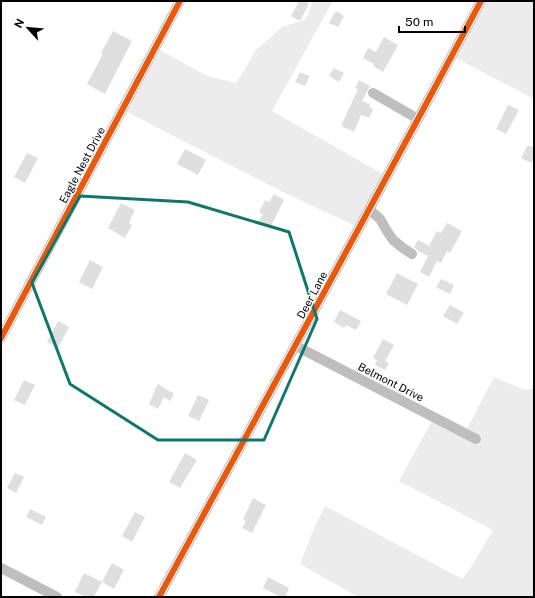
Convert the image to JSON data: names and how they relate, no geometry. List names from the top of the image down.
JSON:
{
  "streets": {
    "street": ["Eagle Nest Drive", "Deer Lane", "Belmont Drive"]
  },
  "crossings": [
    ["Deer Lane", "Belmont Drive"]
  ],
  "scale_bar": "50 m",
  "north": "top left"
}
